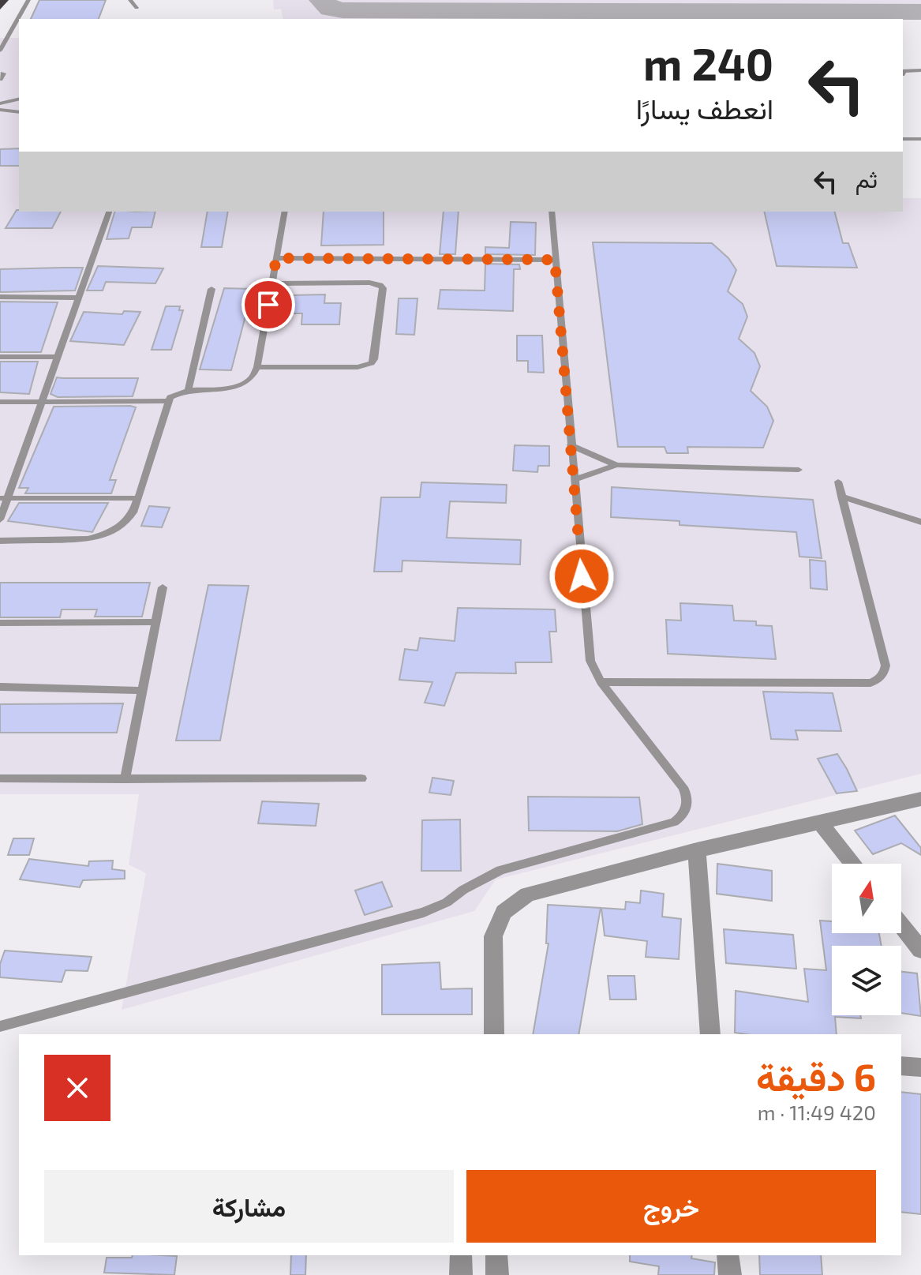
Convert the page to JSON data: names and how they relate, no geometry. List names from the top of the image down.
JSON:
{
  "north": "top",
  "page": {
    "turn": ["240 m", "انعطف يسارًا"],
    "then": "ثم",
    "heading": ["6 دقيقة", "420 m · 11:49"],
    "buttons": ["خروج", "مشاركة"]
  }
}
